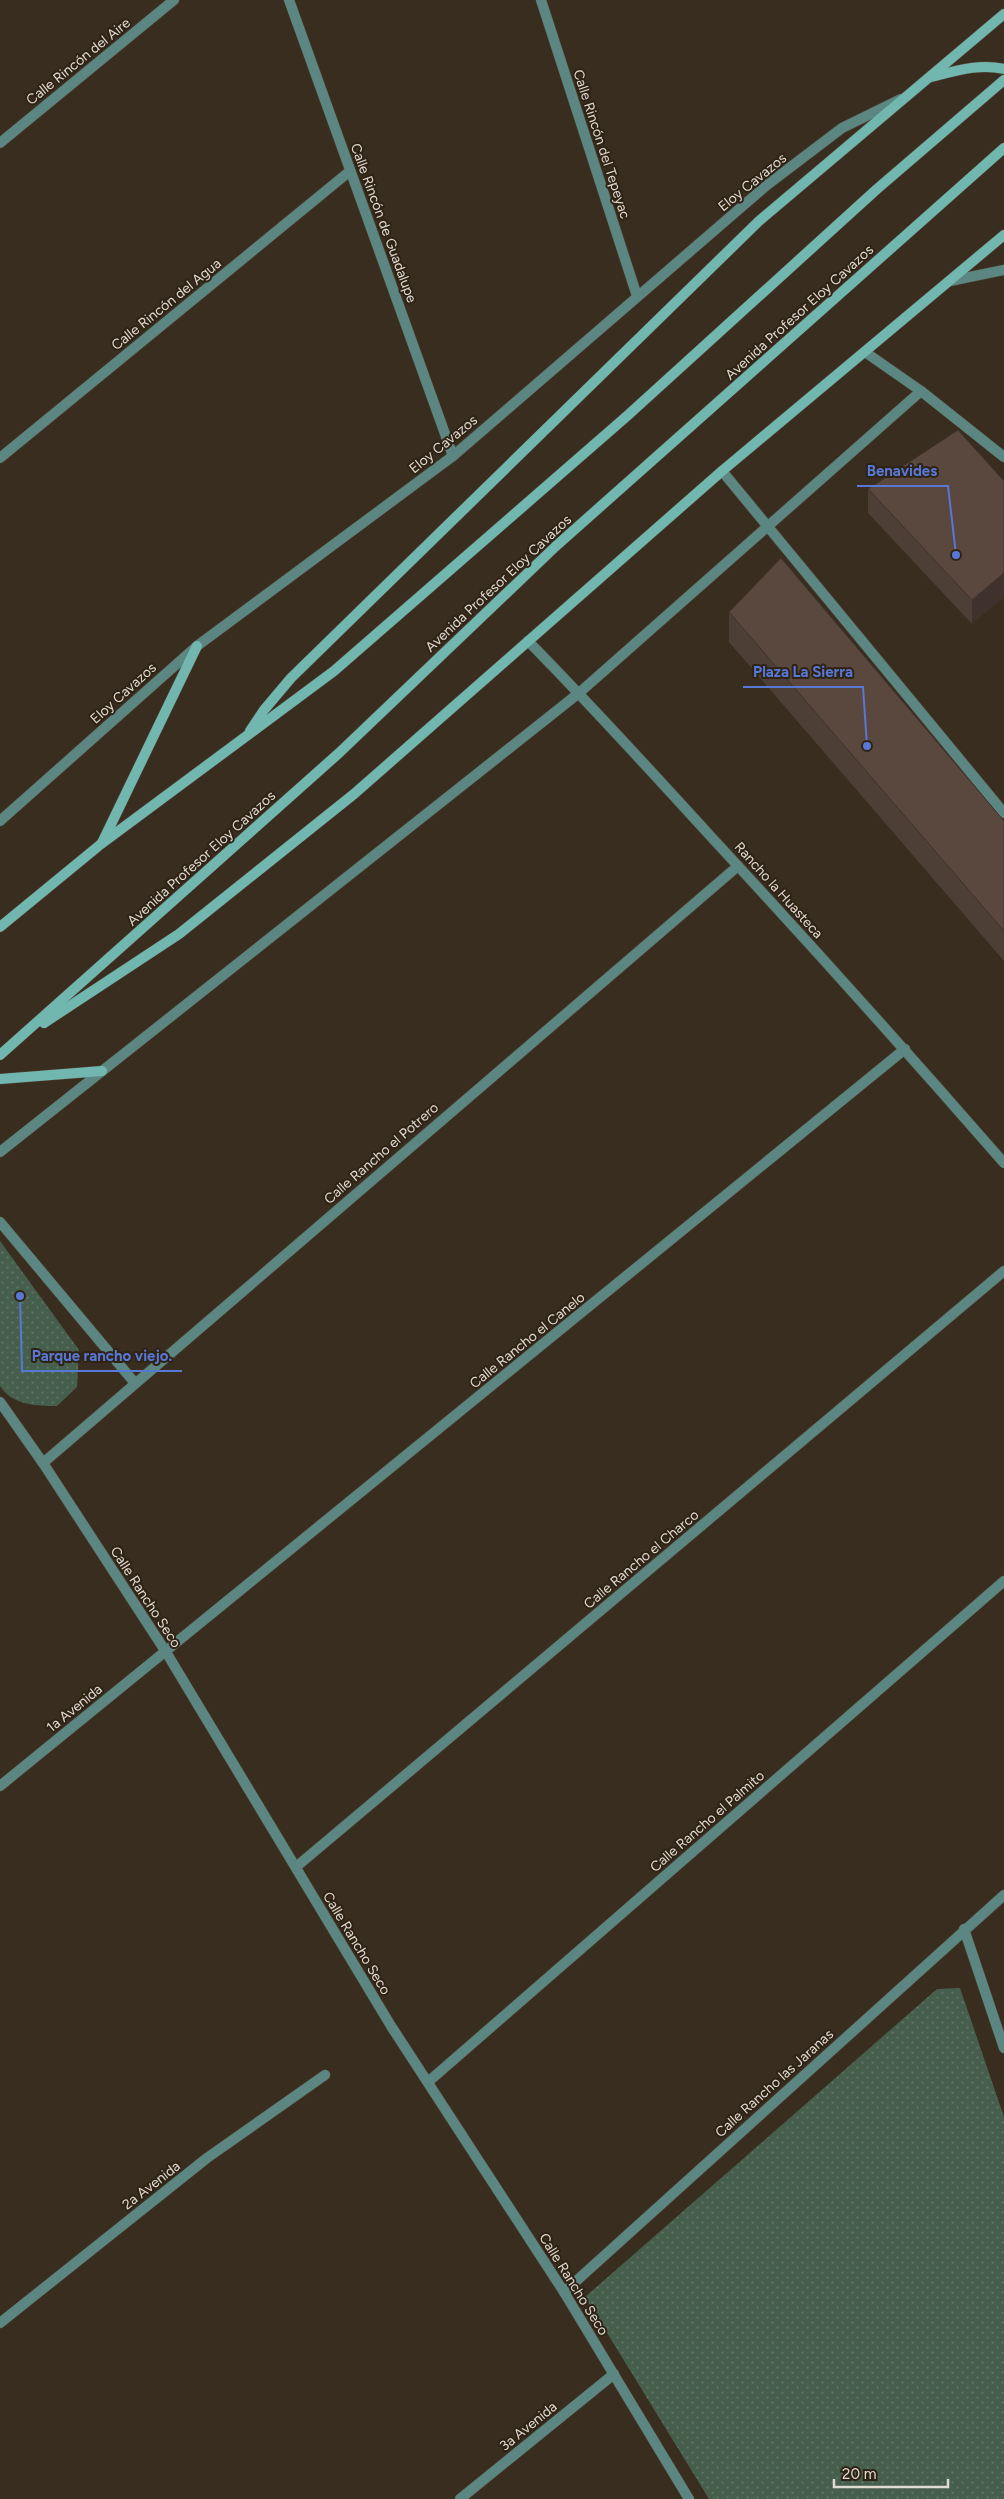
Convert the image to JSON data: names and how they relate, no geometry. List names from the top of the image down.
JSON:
{
  "streets": {
    "main road": ["Avenida Profesor Eloy Cavazos"],
    "street": [
      "Calle Rincón del Aire",
      "Calle Rincón del Tepeyac",
      "Eloy Cavazos",
      "Calle Rincón de Guadalupe",
      "Calle Rincón del Agua",
      "Rancho la Huasteca",
      "Calle Rancho el Potrero",
      "Calle Rancho el Canelo",
      "Calle Rancho el Charco",
      "Calle Rancho Seco",
      "1a Avenida",
      "Calle Rancho el Palmito",
      "Calle Rancho las Jaranas",
      "2a Avenida",
      "3a Avenida"
    ]
  },
  "crossings": [
    ["Calle Rincón del Tepeyac", "Eloy Cavazos"],
    ["Eloy Cavazos", "Calle Rincón de Guadalupe"],
    ["Calle Rincón de Guadalupe", "Calle Rincón del Agua"],
    ["Avenida Profesor Eloy Cavazos", "Rancho la Huasteca"],
    ["Rancho la Huasteca", "Calle Rancho el Potrero"],
    ["Rancho la Huasteca", "Calle Rancho el Canelo"],
    ["Calle Rancho el Potrero", "Calle Rancho Seco"],
    ["Calle Rancho el Canelo", "Calle Rancho Seco"],
    ["Calle Rancho el Canelo", "1a Avenida"],
    ["Calle Rancho el Charco", "Calle Rancho Seco"],
    ["Calle Rancho Seco", "1a Avenida"],
    ["Calle Rancho Seco", "Calle Rancho el Palmito"],
    ["Calle Rancho Seco", "Calle Rancho las Jaranas"],
    ["Calle Rancho Seco", "3a Avenida"]
  ],
  "places": ["Benavides", "Plaza La Sierra", "Parque rancho viejo."],
  "scale_bar": "20 m"
}
